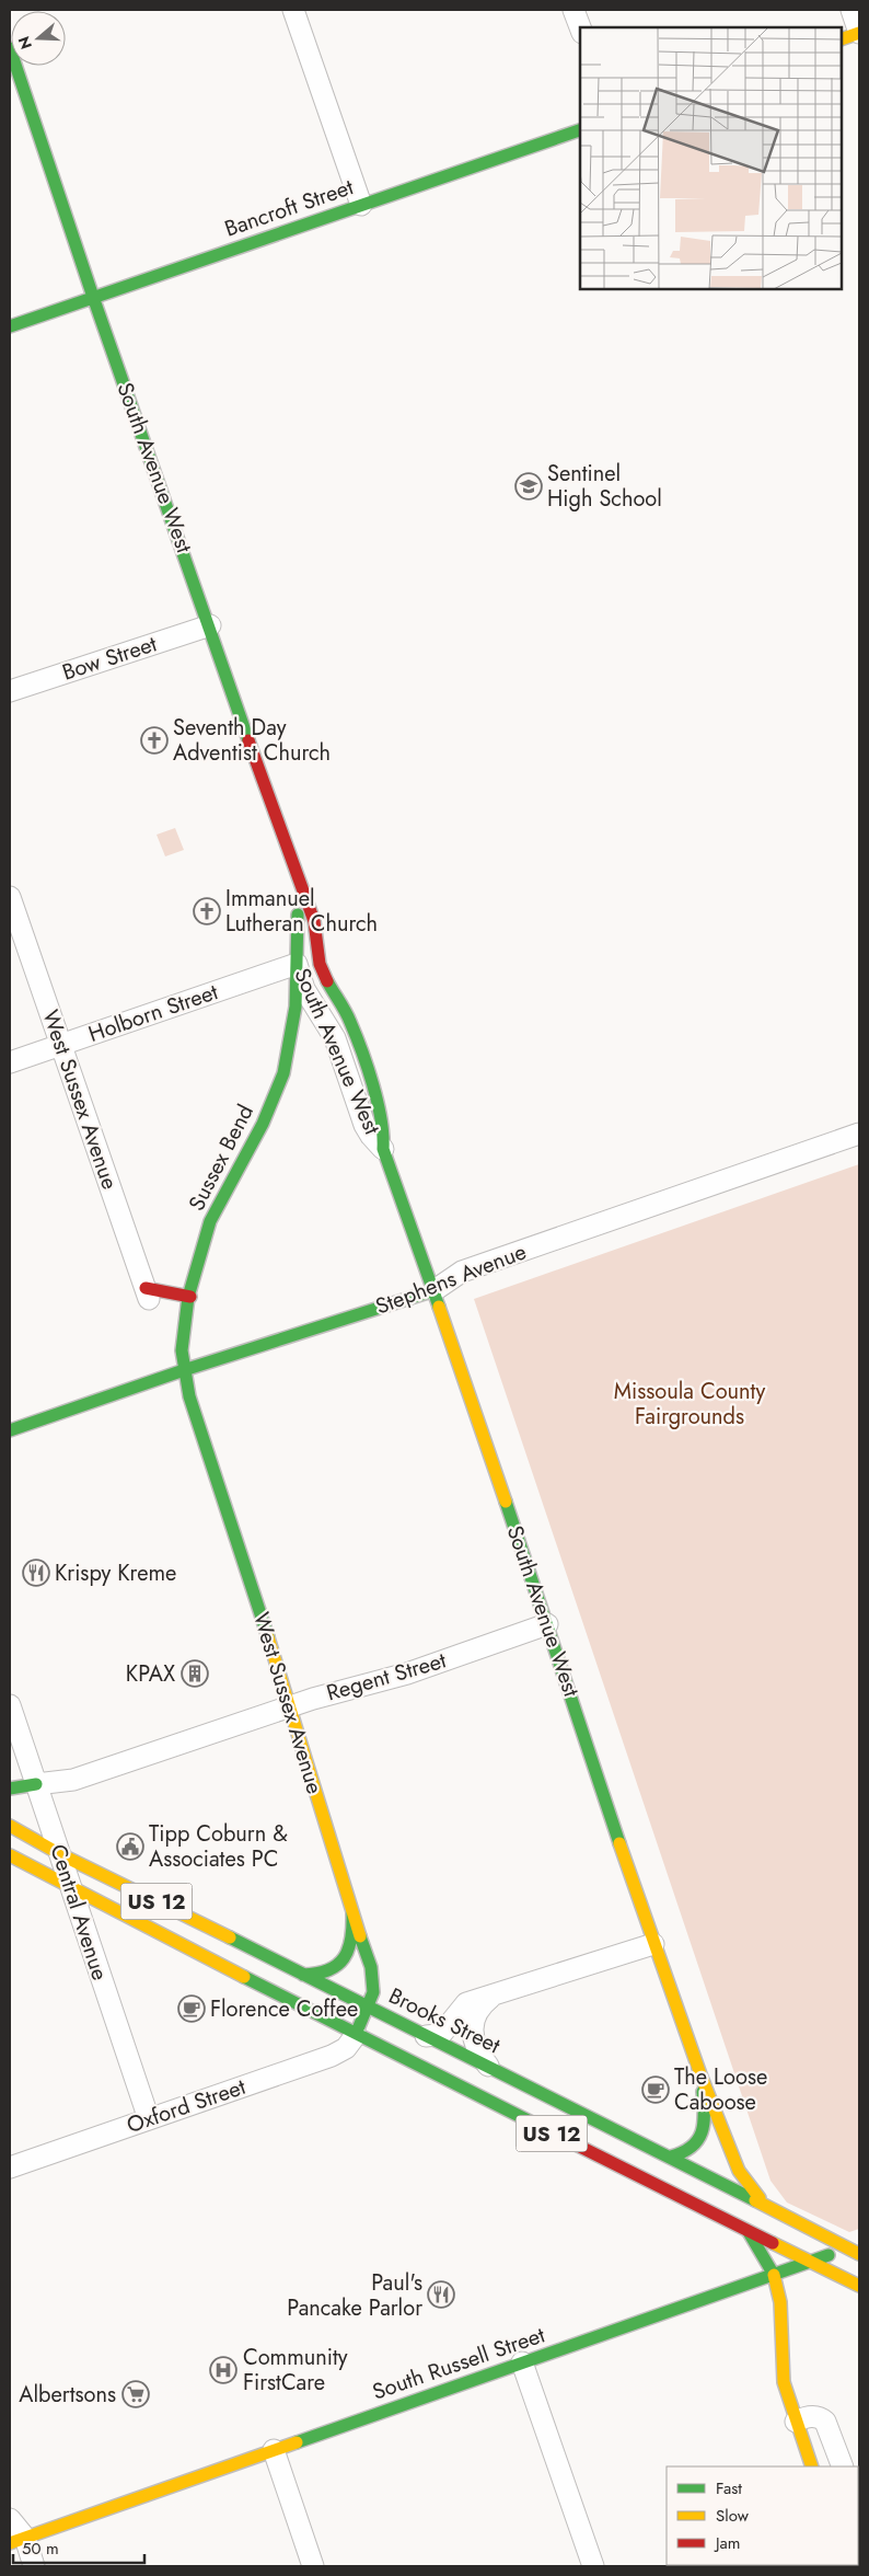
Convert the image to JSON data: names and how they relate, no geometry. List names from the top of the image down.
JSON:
{
  "streets": {
    "main road": [
      "Bancroft Street",
      "South Avenue West",
      "West Sussex Avenue",
      "Sussex Bend",
      "Stephens Avenue",
      "US 12",
      "Brooks Street",
      "South Russell Street"
    ],
    "street": [
      "Bow Street",
      "Holborn Street",
      "Regent Street",
      "Central Avenue",
      "Oxford Street"
    ]
  },
  "crossings": [
    ["Bancroft Street", "South Avenue West"],
    ["South Avenue West", "Bow Street"],
    ["South Avenue West", "Holborn Street"],
    ["South Avenue West", "Sussex Bend"],
    ["South Avenue West", "Stephens Avenue"],
    ["South Avenue West", "Regent Street"],
    ["Holborn Street", "West Sussex Avenue"],
    ["Holborn Street", "Sussex Bend"],
    ["West Sussex Avenue", "Sussex Bend"],
    ["West Sussex Avenue", "Stephens Avenue"],
    ["West Sussex Avenue", "Regent Street"],
    ["West Sussex Avenue", "US 12"],
    ["West Sussex Avenue", "Brooks Street"],
    ["West Sussex Avenue", "Oxford Street"],
    ["Sussex Bend", "Stephens Avenue"],
    ["Regent Street", "Central Avenue"],
    ["US 12", "Central Avenue"],
    ["US 12", "Oxford Street"],
    ["US 12", "South Russell Street"],
    ["Central Avenue", "Brooks Street"],
    ["Central Avenue", "Oxford Street"],
    ["Brooks Street", "South Russell Street"]
  ],
  "parks": ["Missoula County Fairgrounds"],
  "places": {
    "school or university": ["Sentinel High School"],
    "church": ["Seventh Day Adventist Church", "Immanuel Lutheran Church"],
    "restaurant": ["Krispy Kreme", "Paul's Pancake Parlor"],
    "building": ["KPAX"],
    "public building": ["Tipp Coburn & Associates PC"],
    "cafe": ["Florence Coffee", "The Loose Caboose"],
    "hospital": ["Community FirstCare"],
    "supermarket": ["Albertsons"]
  },
  "legend": ["Fast", "Slow", "Jam"],
  "scale_bar": "50 m",
  "north": "left"
}
